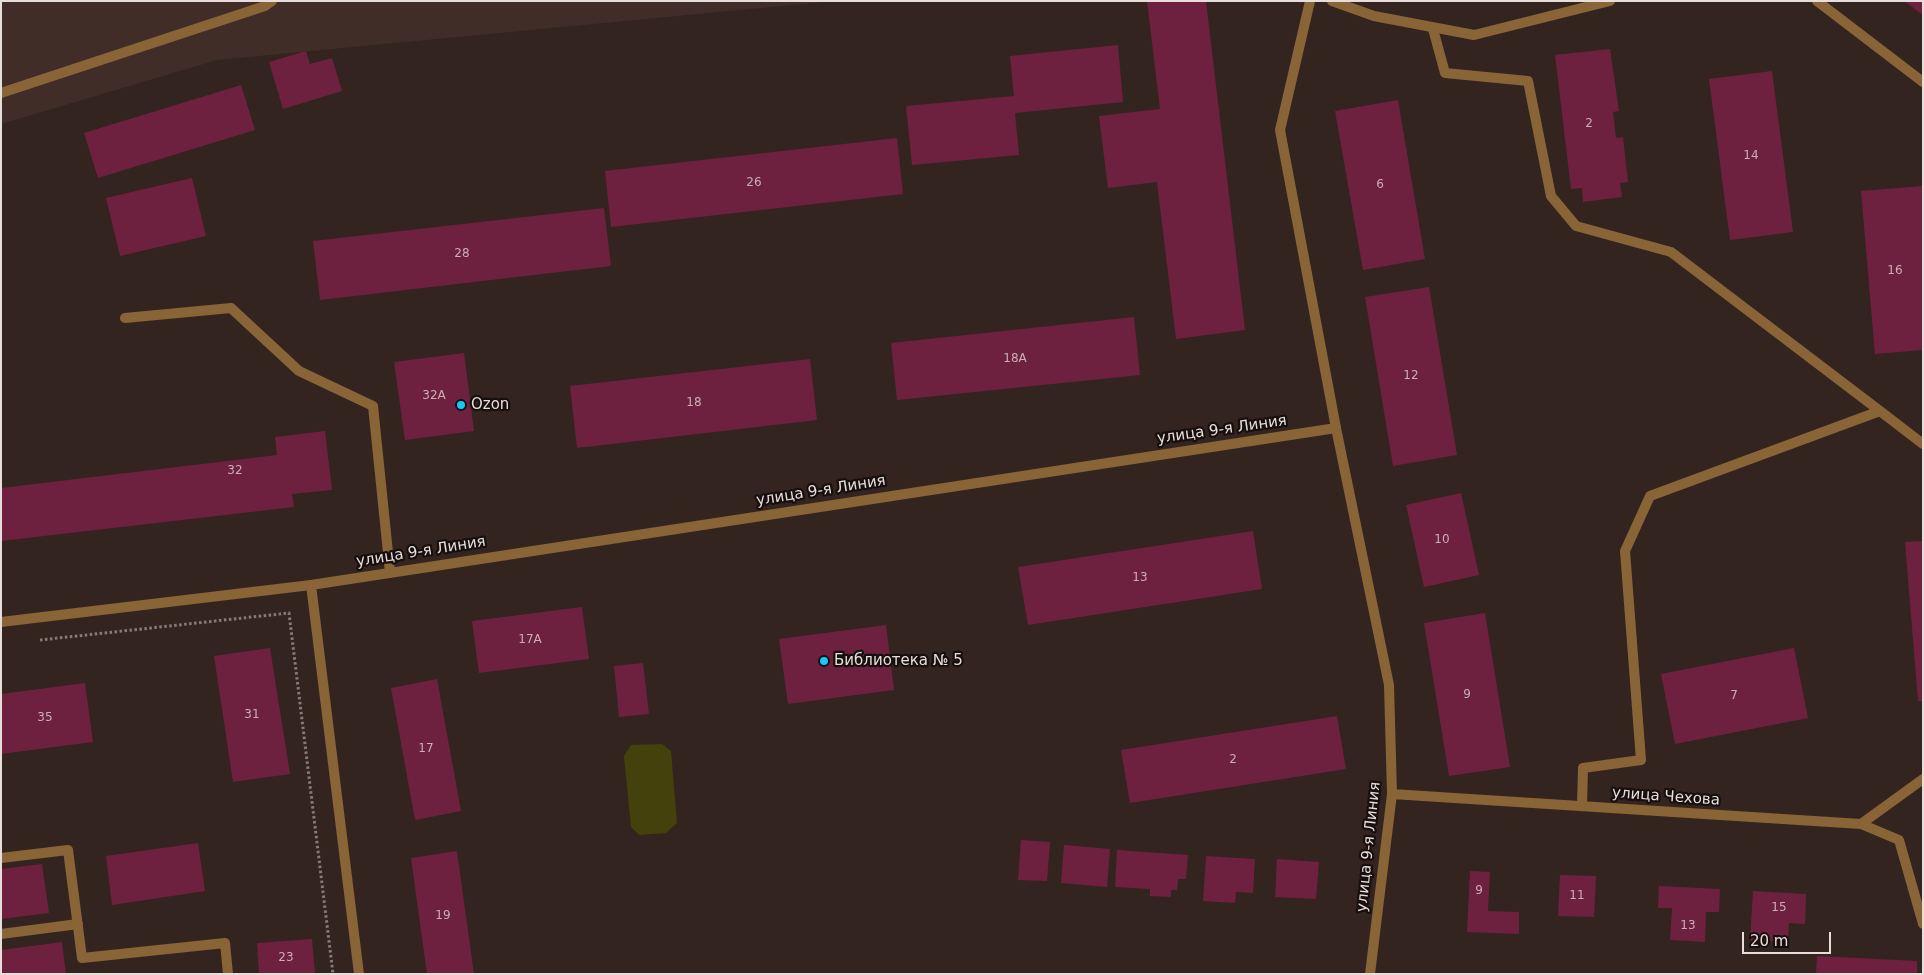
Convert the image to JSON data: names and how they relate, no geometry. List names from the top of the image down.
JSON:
{
  "streets": {
    "street": ["улица 9-я Линия", "улица Чехова"]
  },
  "crossings": [
    ["улица 9-я Линия", "улица Чехова"]
  ],
  "places": ["Ozon", "Библиотека № 5"],
  "house_numbers": [
    "2",
    "14",
    "26",
    "6",
    "28",
    "16",
    "18А",
    "12",
    "32А",
    "18",
    "32",
    "10",
    "13",
    "17А",
    "9",
    "7",
    "31",
    "35",
    "17",
    "2",
    "9",
    "11",
    "15",
    "19",
    "13",
    "23"
  ],
  "scale_bar": "20 m"
}
